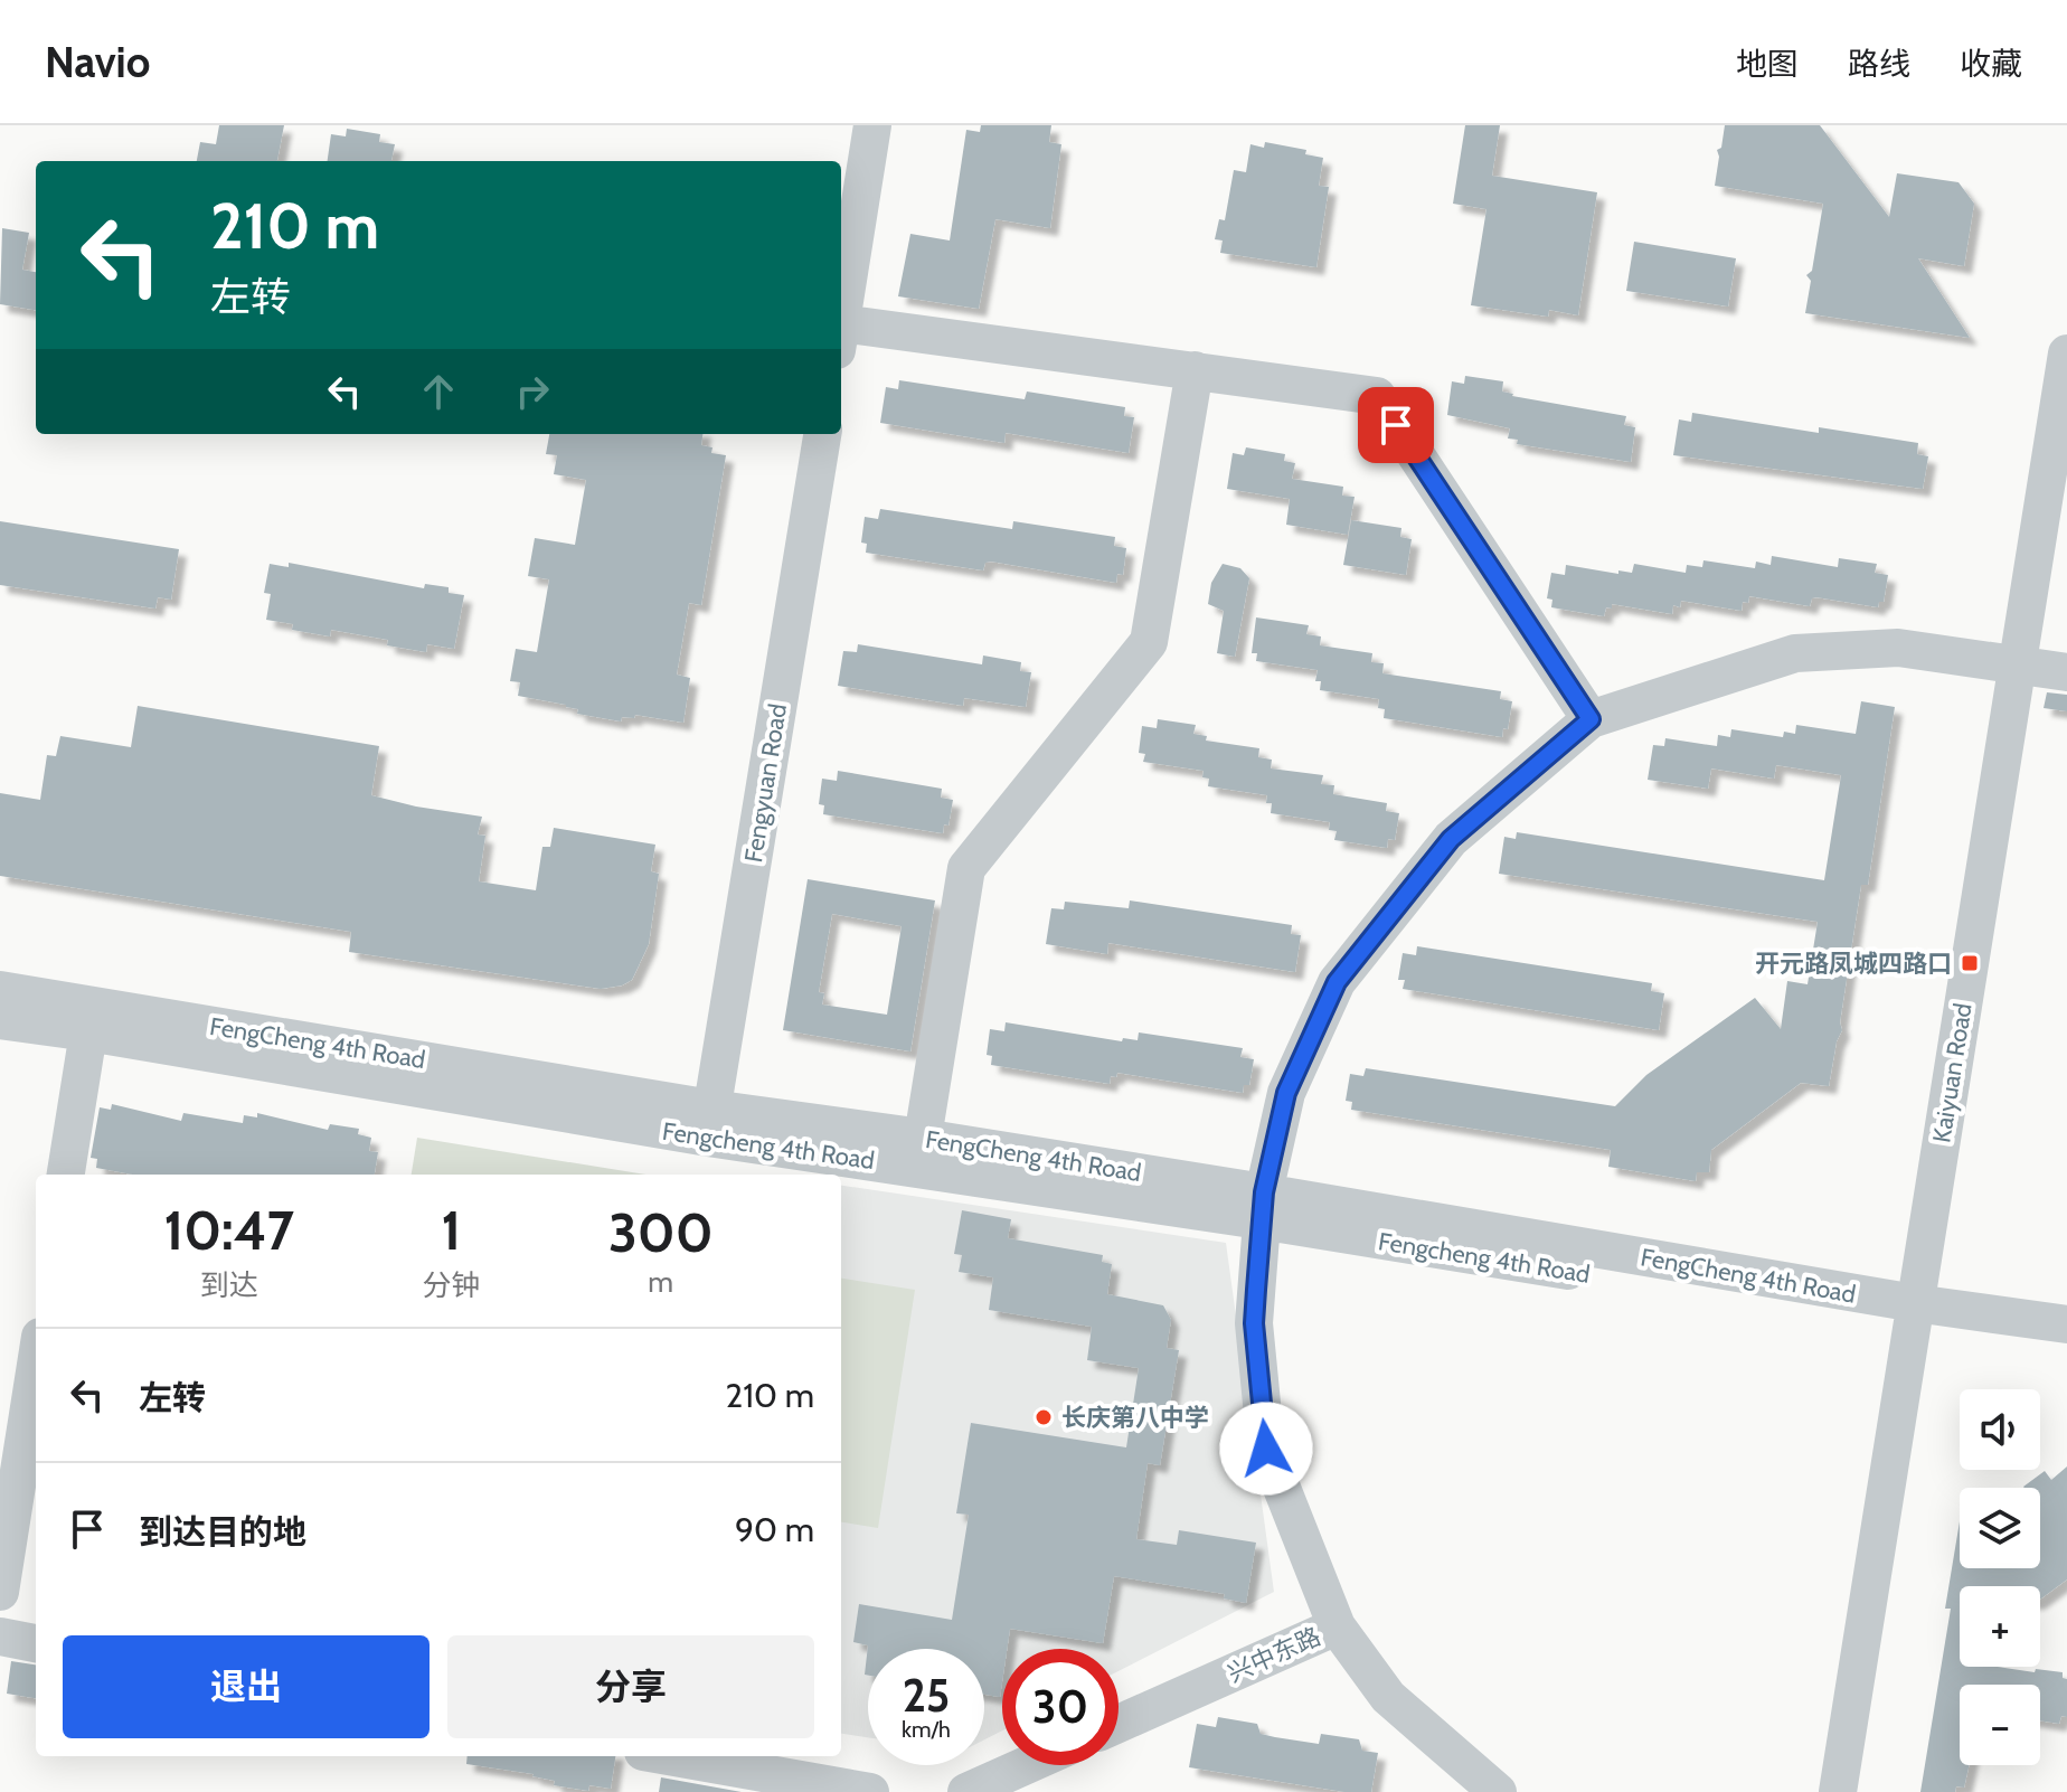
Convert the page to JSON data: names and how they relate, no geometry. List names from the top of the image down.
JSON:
{
  "streets": {
    "street": [
      "Fengyuan Road",
      "FengCheng 4th Road",
      "Kaiyuan Road",
      "Fengcheng 4th Road",
      "兴中东路"
    ]
  },
  "crossings": [
    ["Fengyuan Road", "FengCheng 4th Road"],
    ["Fengyuan Road", "Fengcheng 4th Road"],
    ["FengCheng 4th Road", "Kaiyuan Road"],
    ["FengCheng 4th Road", "Fengcheng 4th Road"]
  ],
  "places": {
    "transit": ["开元路凤城四路口"],
    "other": ["长庆第八中学"]
  },
  "page": {
    "header": "Navio",
    "nav": ["地图", "路线", "收藏"],
    "turn": ["210 m", "左转"],
    "eta": [
      "10:47",
      "到达",
      "1",
      "分钟",
      "300",
      "m"
    ],
    "list": [
      {
        "name": "左转",
        "value": "210 m"
      },
      {
        "name": "到达目的地",
        "value": "90 m"
      }
    ],
    "map_buttons": ["+", "−"],
    "buttons": ["退出", "分享"],
    "speed": "25 km/h",
    "limit": "30"
  }
}
